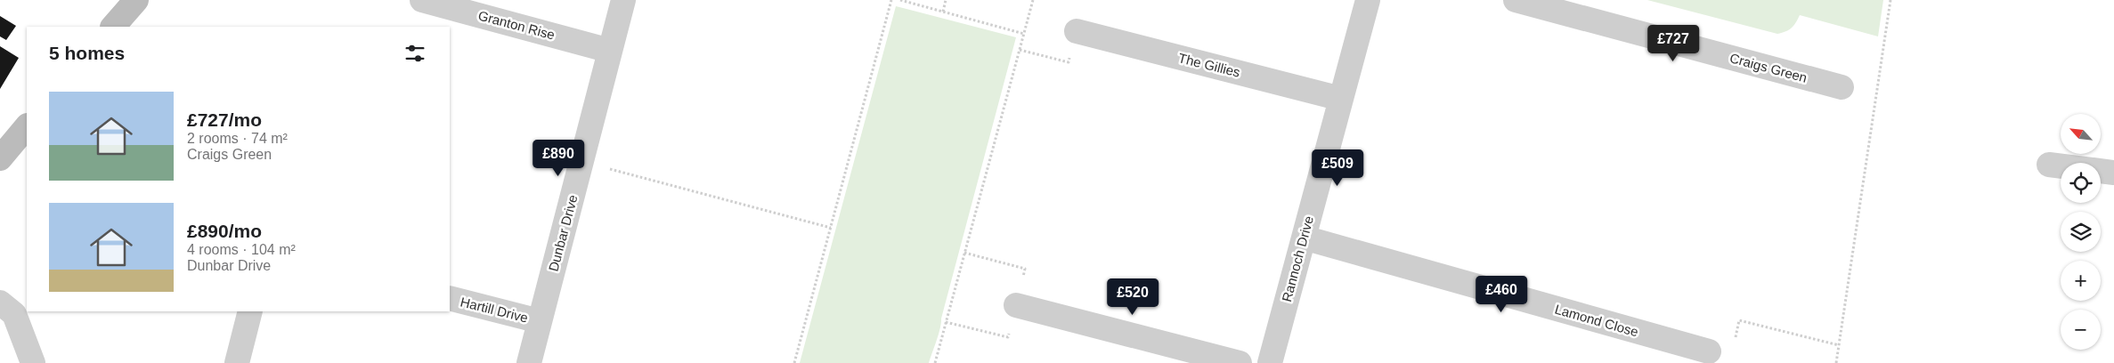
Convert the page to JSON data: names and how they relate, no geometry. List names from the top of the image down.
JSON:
{
  "streets": {
    "street": [
      "Granton Rise",
      "The Gillies",
      "Craigs Green",
      "Dunbar Drive",
      "Rannoch Drive",
      "Hartill Drive",
      "Lamond Close"
    ]
  },
  "crossings": [
    ["Granton Rise", "Dunbar Drive"],
    ["The Gillies", "Rannoch Drive"],
    ["Dunbar Drive", "Hartill Drive"],
    ["Rannoch Drive", "Lamond Close"]
  ],
  "north": "top left",
  "page": {
    "price": [
      "£727",
      "£890",
      "£509",
      "£460",
      "£520"
    ],
    "heading": "5 homes",
    "list": [
      {
        "name": "£727/mo",
        "note": "2 rooms · 74 m² · Craigs Green"
      },
      {
        "name": "£890/mo",
        "note": "4 rooms · 104 m² · Dunbar Drive"
      }
    ],
    "map_buttons": ["+", "−"]
  }
}
